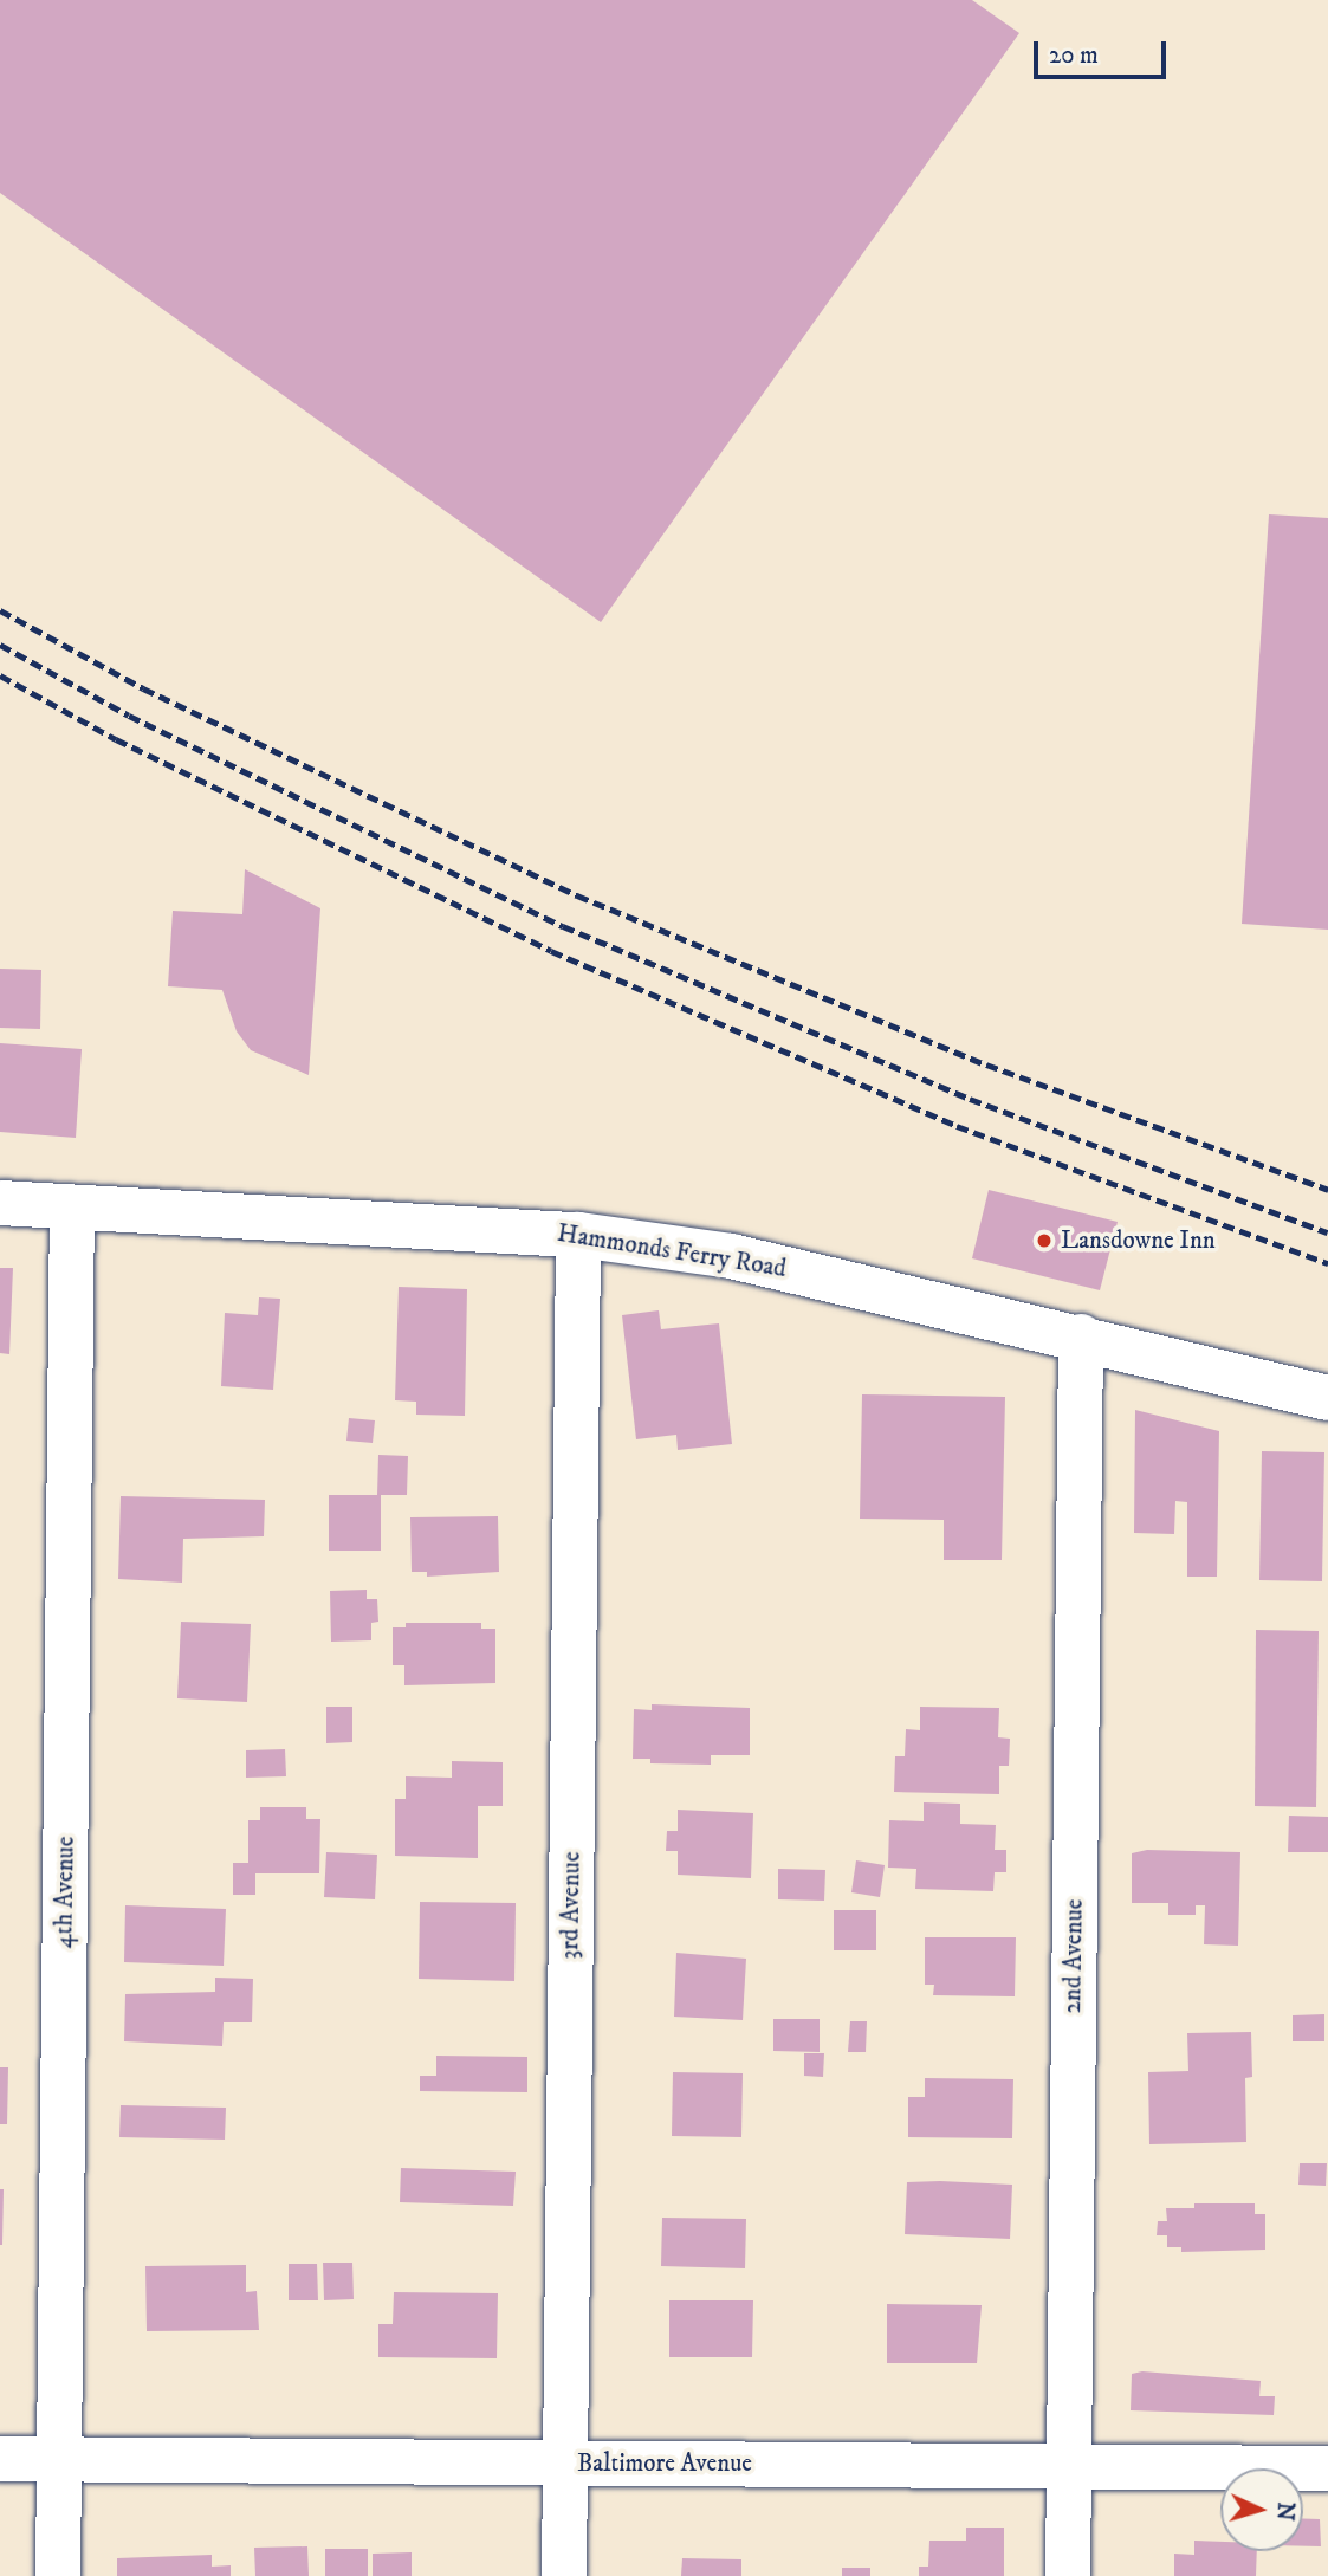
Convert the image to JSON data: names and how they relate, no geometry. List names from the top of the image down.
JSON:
{
  "streets": {
    "street": [
      "Hammonds Ferry Road",
      "4th Avenue",
      "3rd Avenue",
      "2nd Avenue",
      "Baltimore Avenue"
    ]
  },
  "crossings": [
    ["Hammonds Ferry Road", "4th Avenue"],
    ["Hammonds Ferry Road", "3rd Avenue"],
    ["Hammonds Ferry Road", "2nd Avenue"],
    ["4th Avenue", "Baltimore Avenue"],
    ["3rd Avenue", "Baltimore Avenue"],
    ["2nd Avenue", "Baltimore Avenue"]
  ],
  "places": ["Lansdowne Inn"],
  "scale_bar": "20 m",
  "north": "right"
}
